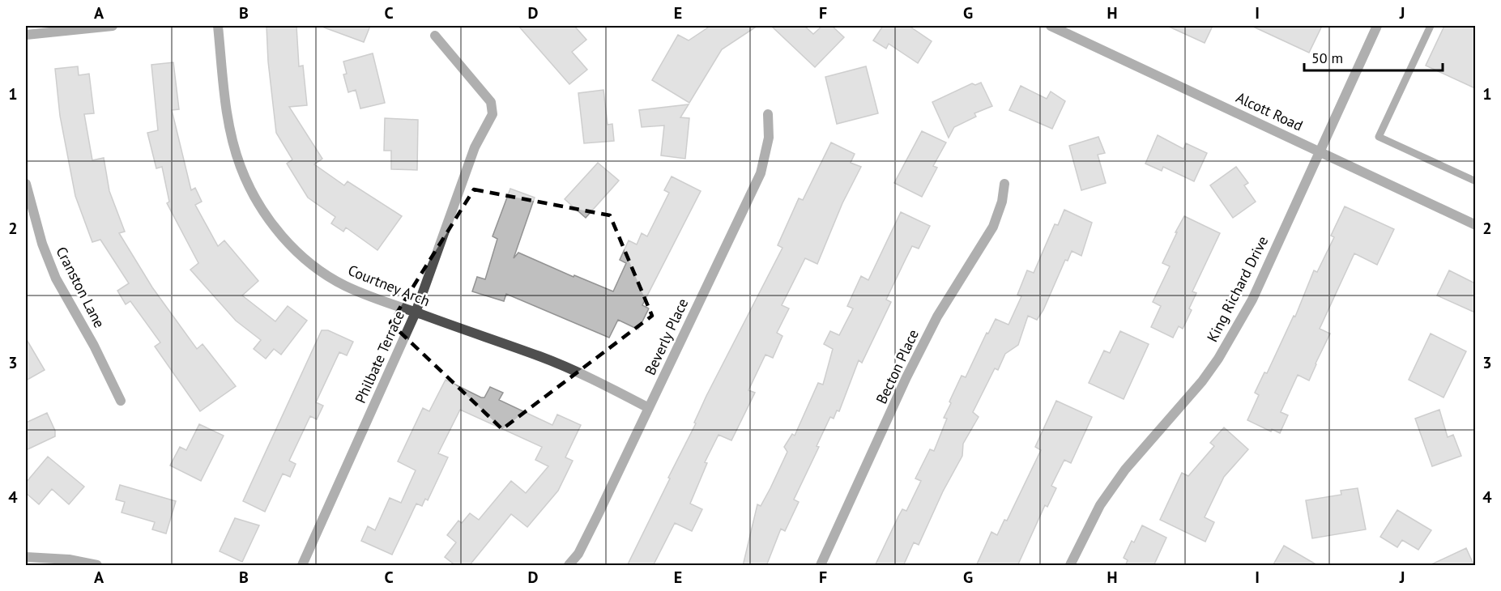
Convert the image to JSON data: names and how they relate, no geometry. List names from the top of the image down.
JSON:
{
  "streets": {
    "street": [
      "Alcott Road",
      "Courtney Arch",
      "Cranston Lane",
      "King Richard Drive",
      "Beverly Place",
      "Philbate Terrace",
      "Becton Place"
    ]
  },
  "crossings": [
    ["Alcott Road", "King Richard Drive"],
    ["Courtney Arch", "Beverly Place"],
    ["Courtney Arch", "Philbate Terrace"]
  ],
  "scale_bar": "50 m",
  "grid": {
    "columns": [
      "A",
      "B",
      "C",
      "D",
      "E",
      "F",
      "G",
      "H",
      "I",
      "J"
    ],
    "rows": [
      "1",
      "2",
      "3",
      "4"
    ]
  }
}
